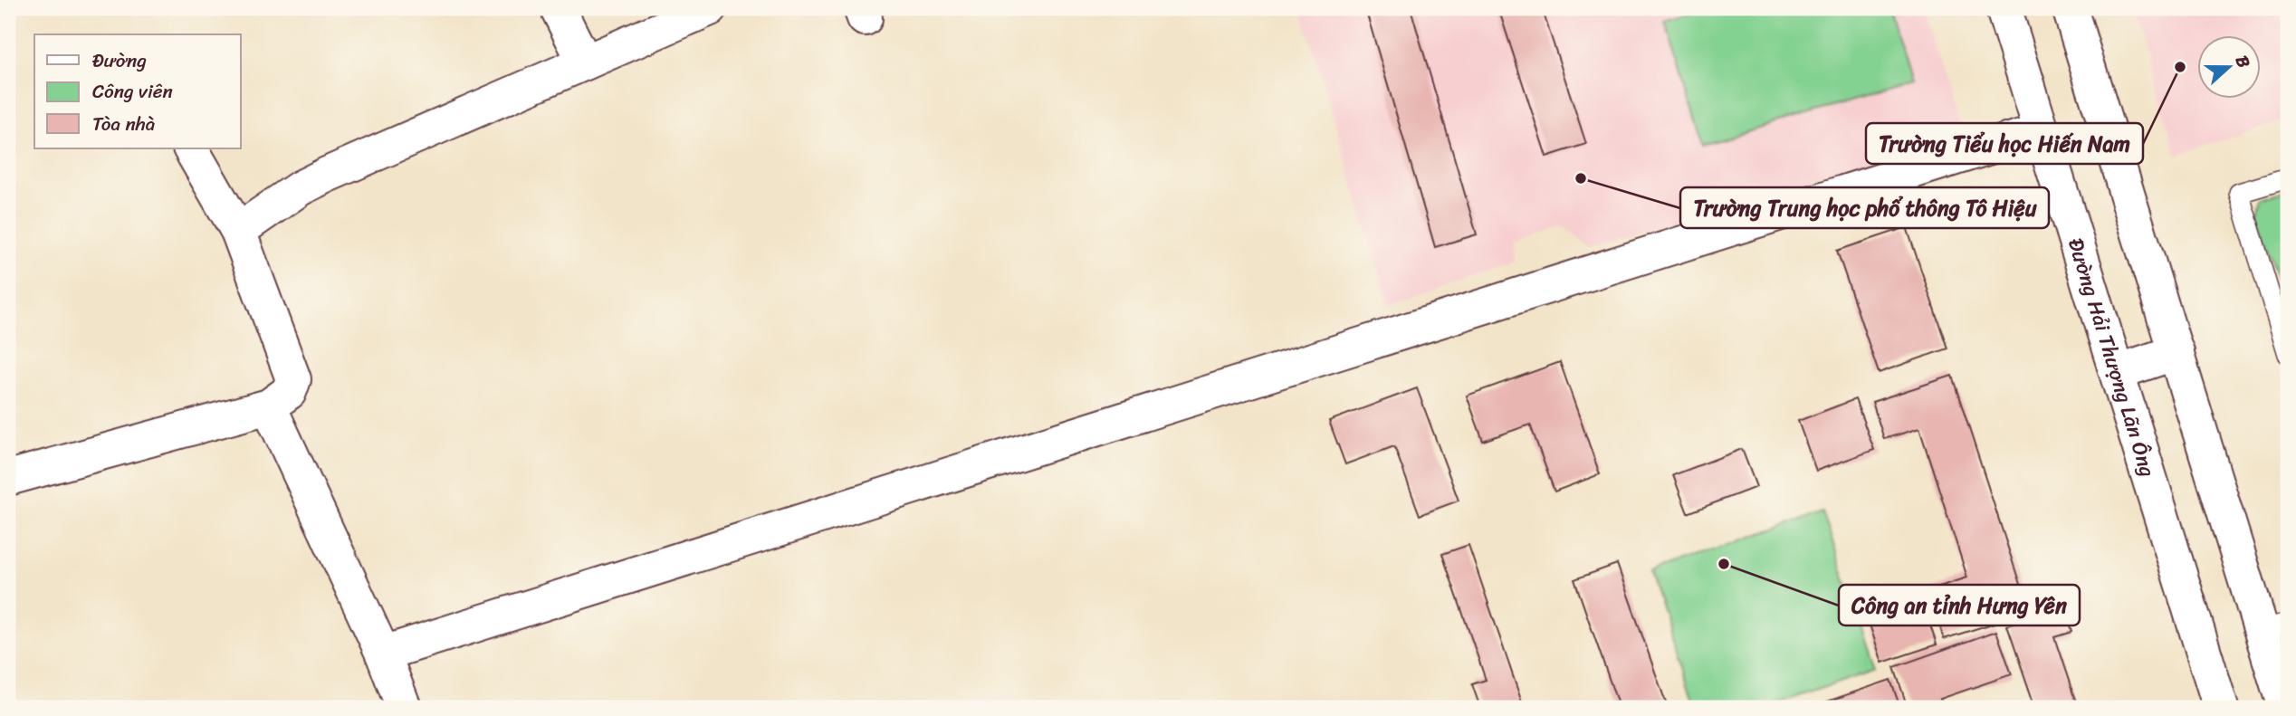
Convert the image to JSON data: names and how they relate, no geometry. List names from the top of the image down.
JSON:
{
  "streets": {
    "street": ["Đường Hải Thượng Lãn Ông"]
  },
  "places": ["Trường Tiểu học Hiến Nam", "Trường Trung học phổ thông Tô Hiệu", "Công an tỉnh Hưng Yên"],
  "legend": ["Đường", "Công viên", "Tòa nhà"],
  "north": "right"
}
